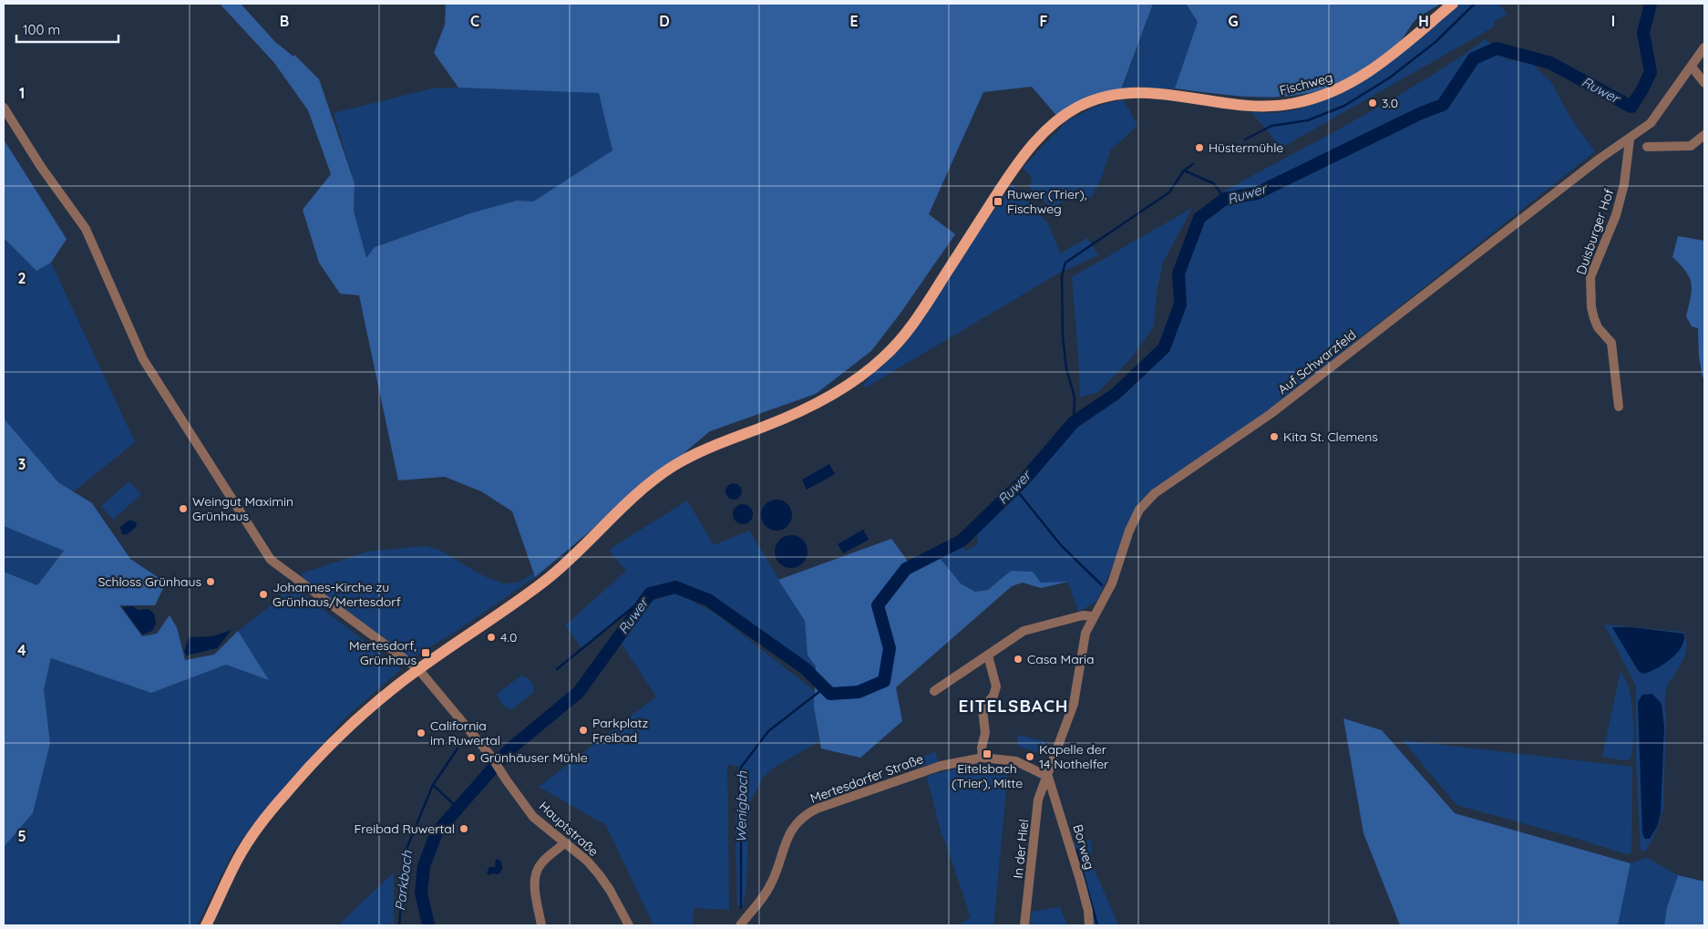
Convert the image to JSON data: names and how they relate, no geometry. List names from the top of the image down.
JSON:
{
  "streets": {
    "main road": ["Fischweg"],
    "street": [
      "Duisburger Hof",
      "Auf Schwarzfeld",
      "Mertesdorfer Straße",
      "Hauptstraße",
      "Borweg",
      "In der Hiel"
    ]
  },
  "crossings": [
    ["Fischweg", "Hauptstraße"],
    ["Duisburger Hof", "Auf Schwarzfeld"],
    ["Auf Schwarzfeld", "Mertesdorfer Straße"],
    ["Auf Schwarzfeld", "Borweg"],
    ["Auf Schwarzfeld", "In der Hiel"],
    ["Mertesdorfer Straße", "Borweg"],
    ["Mertesdorfer Straße", "In der Hiel"],
    ["Borweg", "In der Hiel"]
  ],
  "districts": ["EITELSBACH"],
  "water": ["Ruwer", "Wenigbach", "Parkbach"],
  "places": {
    "other": [
      "3.0",
      "Hüstermühle",
      "Kita St. Clemens",
      "Weingut Maximin Grünhaus",
      "Schloss Grünhaus",
      "Johannes-Kirche zu Grünhaus/Mertesdorf",
      "4.0",
      "Casa Maria",
      "Parkplatz Freibad",
      "California im Ruwertal",
      "Kapelle der 14 Nothelfer",
      "Grünhäuser Mühle",
      "Freibad Ruwertal"
    ],
    "transit": ["Ruwer (Trier), Fischweg", "Mertesdorf, Grünhaus", "Eitelsbach (Trier), Mitte"]
  },
  "scale_bar": "100 m",
  "grid": {
    "columns": [
      "B",
      "C",
      "D",
      "E",
      "F",
      "G",
      "H",
      "I"
    ],
    "rows": [
      "1",
      "2",
      "3",
      "4",
      "5"
    ]
  }
}
